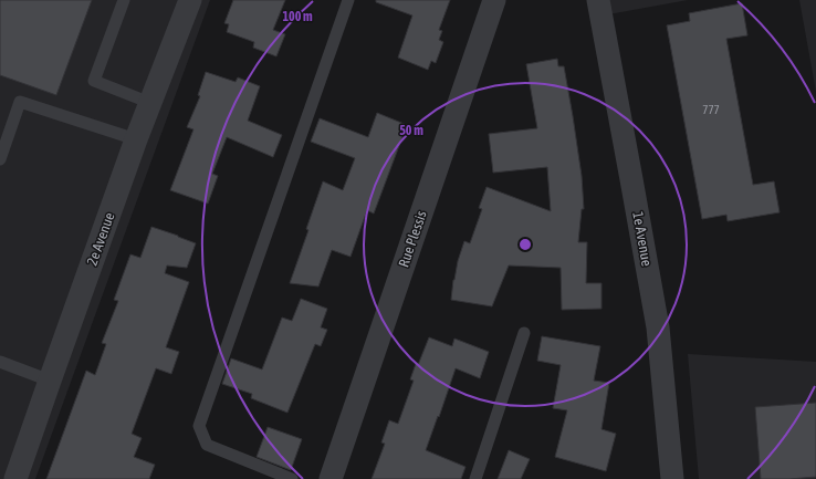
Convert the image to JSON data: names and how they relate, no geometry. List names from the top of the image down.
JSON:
{
  "streets": {
    "street": ["2e Avenue", "Rue Plessis", "1e Avenue"]
  },
  "house_numbers": ["777"],
  "rings": ["100 m", "50 m"]
}
